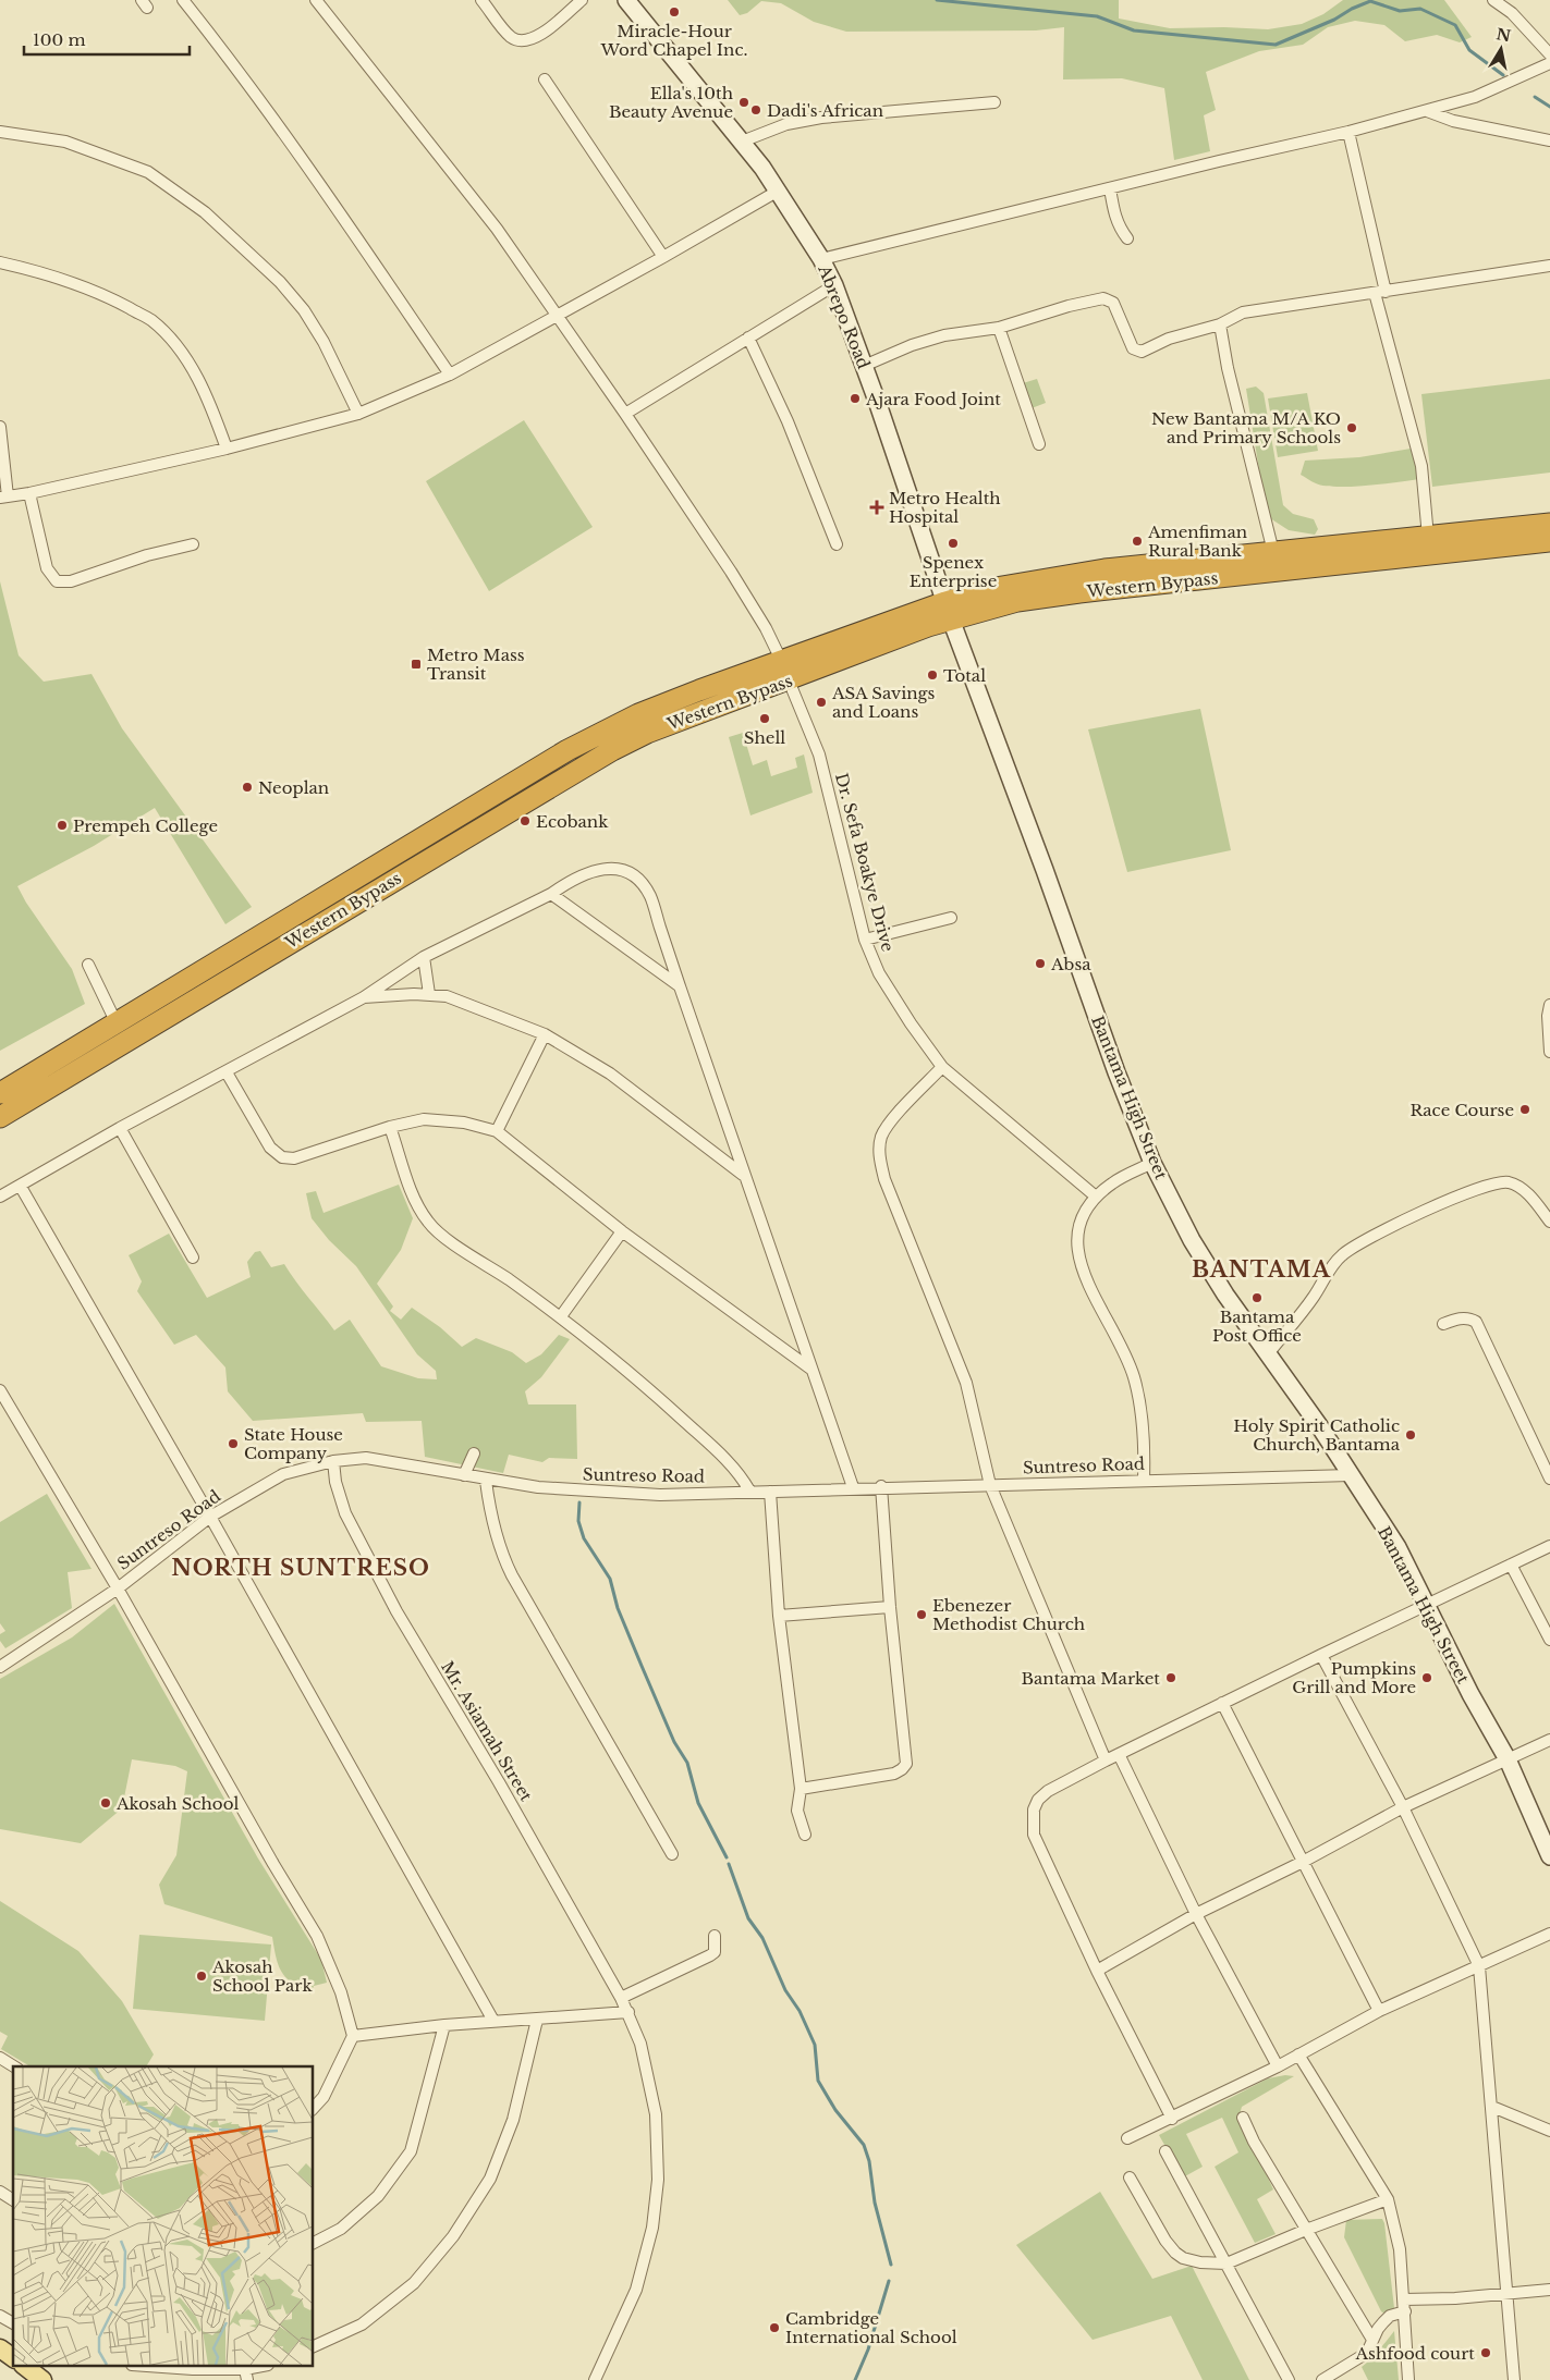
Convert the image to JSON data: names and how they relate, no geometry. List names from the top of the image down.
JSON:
{
  "streets": {
    "highway": ["Western Bypass"],
    "main road": ["Abrepo Road", "Bantama High Street"],
    "street": ["Dr. Sefa Boakye Drive", "Suntreso Road", "Mr. Asiamah Street"]
  },
  "crossings": [
    ["Abrepo Road", "Western Bypass"],
    ["Abrepo Road", "Bantama High Street"],
    ["Western Bypass", "Dr. Sefa Boakye Drive"],
    ["Western Bypass", "Bantama High Street"],
    ["Bantama High Street", "Suntreso Road"],
    ["Suntreso Road", "Mr. Asiamah Street"]
  ],
  "districts": ["BANTAMA", "NORTH SUNTRESO"],
  "places": {
    "other": [
      "Miracle-Hour Word Chapel Inc.",
      "Ella's 10th Beauty Avenue",
      "Dadi's African",
      "Ajara Food Joint",
      "New Bantama M/A KO and Primary Schools",
      "Amenfiman Rural Bank",
      "Spenex Enterprise",
      "Total",
      "ASA Savings and Loans",
      "Shell",
      "Neoplan",
      "Ecobank",
      "Prempeh College",
      "Absa",
      "Race Course",
      "Bantama Post Office",
      "Holy Spirit Catholic Church, Bantama",
      "State House Company",
      "Ebenezer Methodist Church",
      "Bantama Market",
      "Pumpkins Grill and More",
      "Akosah School",
      "Akosah School Park",
      "Cambridge International School",
      "Ashfood court"
    ],
    "health": ["Metro Health Hospital"],
    "transit": ["Metro Mass Transit"]
  },
  "scale_bar": "100 m",
  "north": "top"
}
